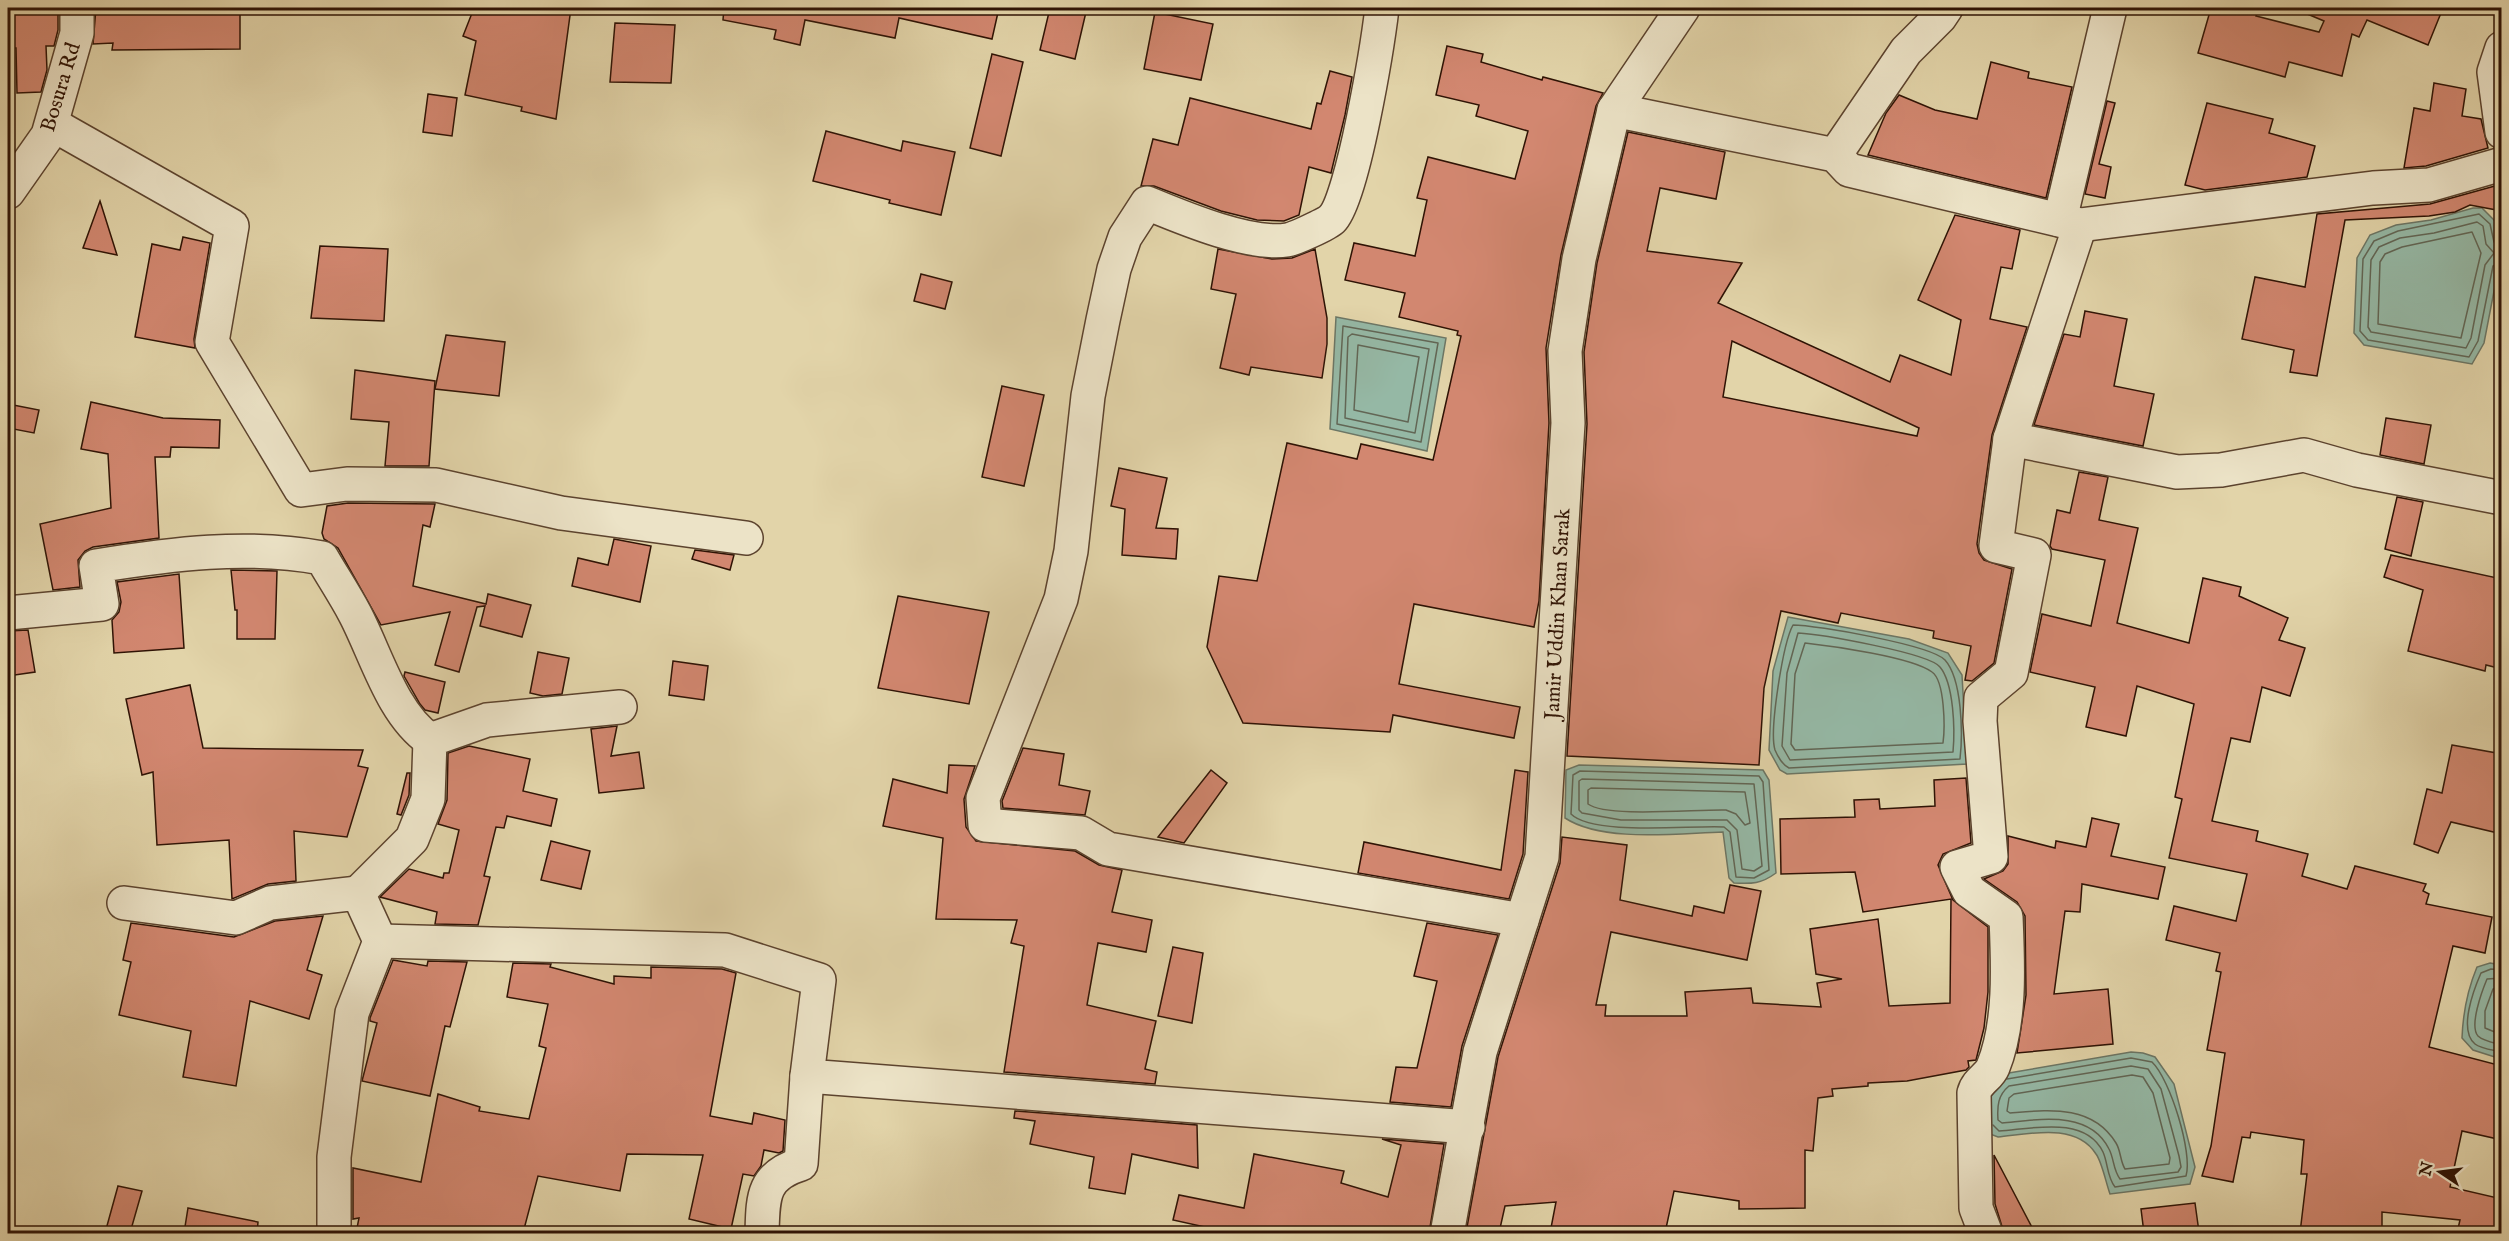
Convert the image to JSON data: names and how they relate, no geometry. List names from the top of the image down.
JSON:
{
  "streets": {
    "street": ["Bosura Rd", "Jamir Uddin Khan Sarak"]
  },
  "north": "left"
}
